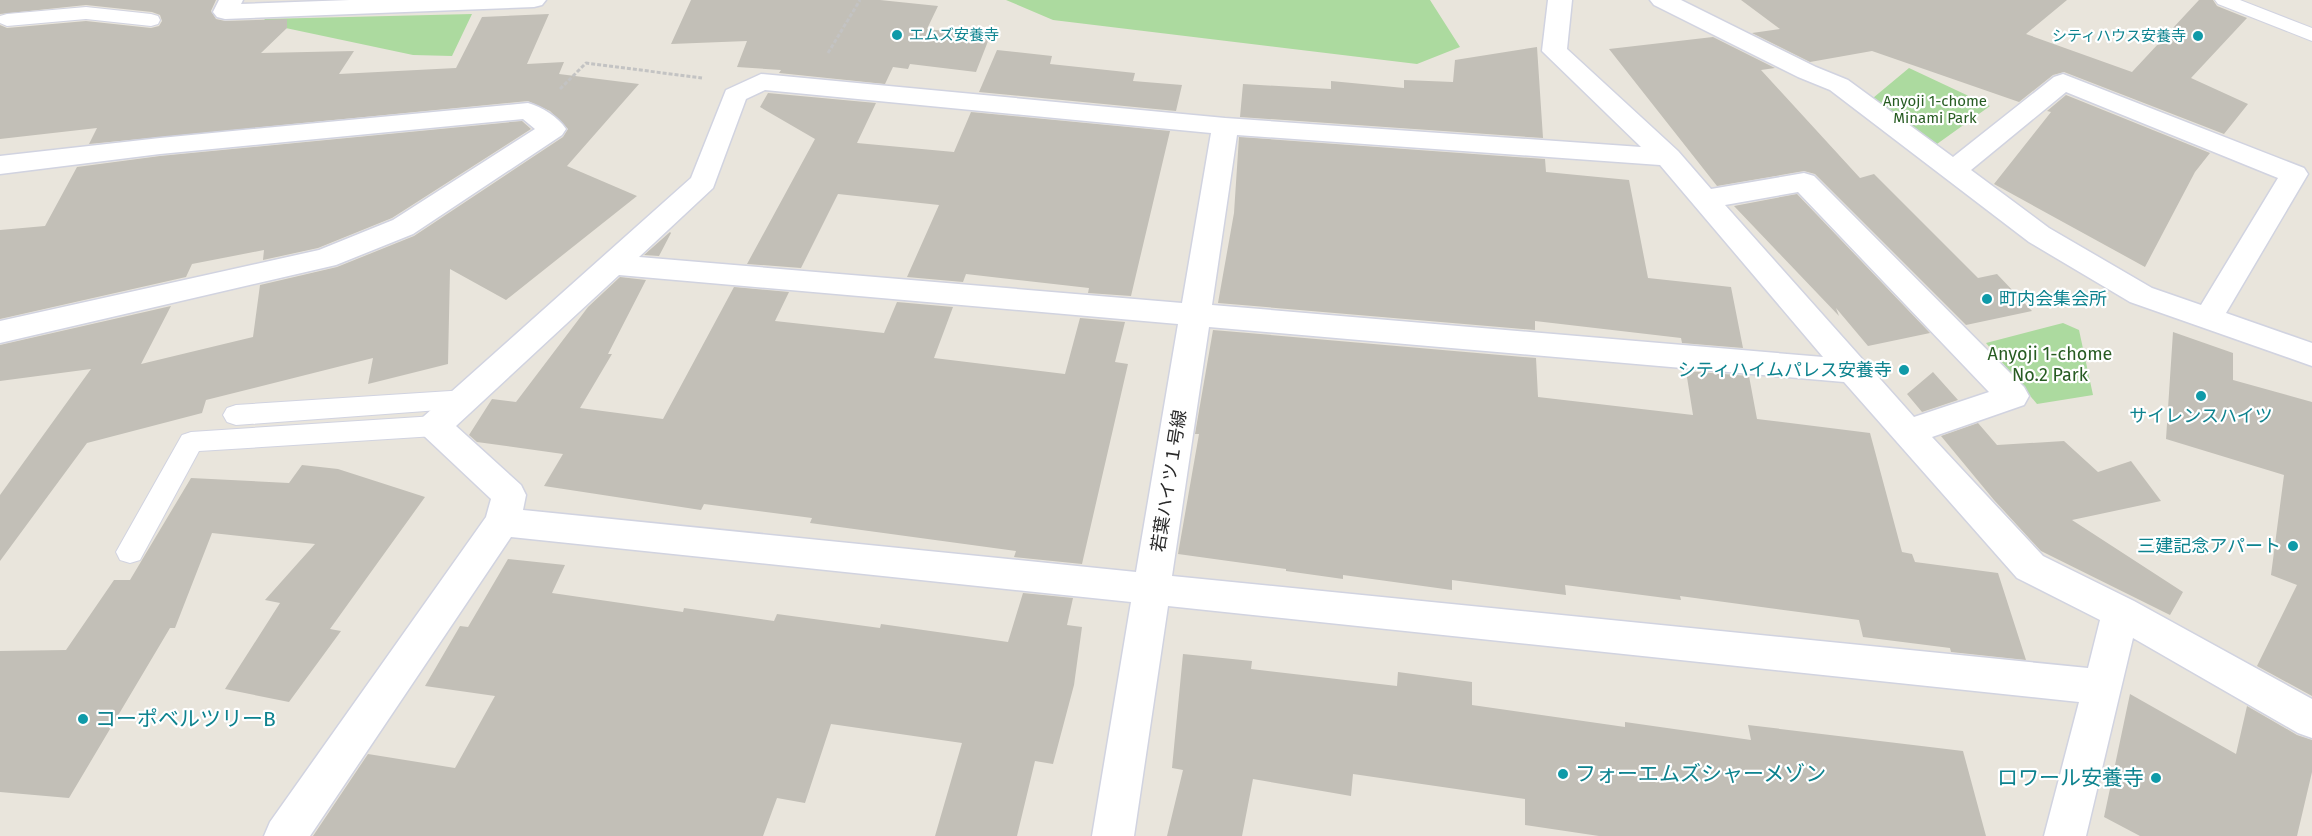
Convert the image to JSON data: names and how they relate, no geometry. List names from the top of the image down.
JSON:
{
  "streets": {
    "street": ["若葉ハイツ１号線"]
  },
  "parks": ["Anyoji 1-chome Minami Park", "Anyoji 1-chome No.2 Park"],
  "places": [
    "エムズ安養寺",
    "シティハウス安養寺",
    "町内会集会所",
    "シティハイムパレス安養寺",
    "サイレンスハイツ",
    "三建記念アパート",
    "コーポベルツリーB",
    "フォーエムズシャーメゾン",
    "ロワール安養寺"
  ]
}
